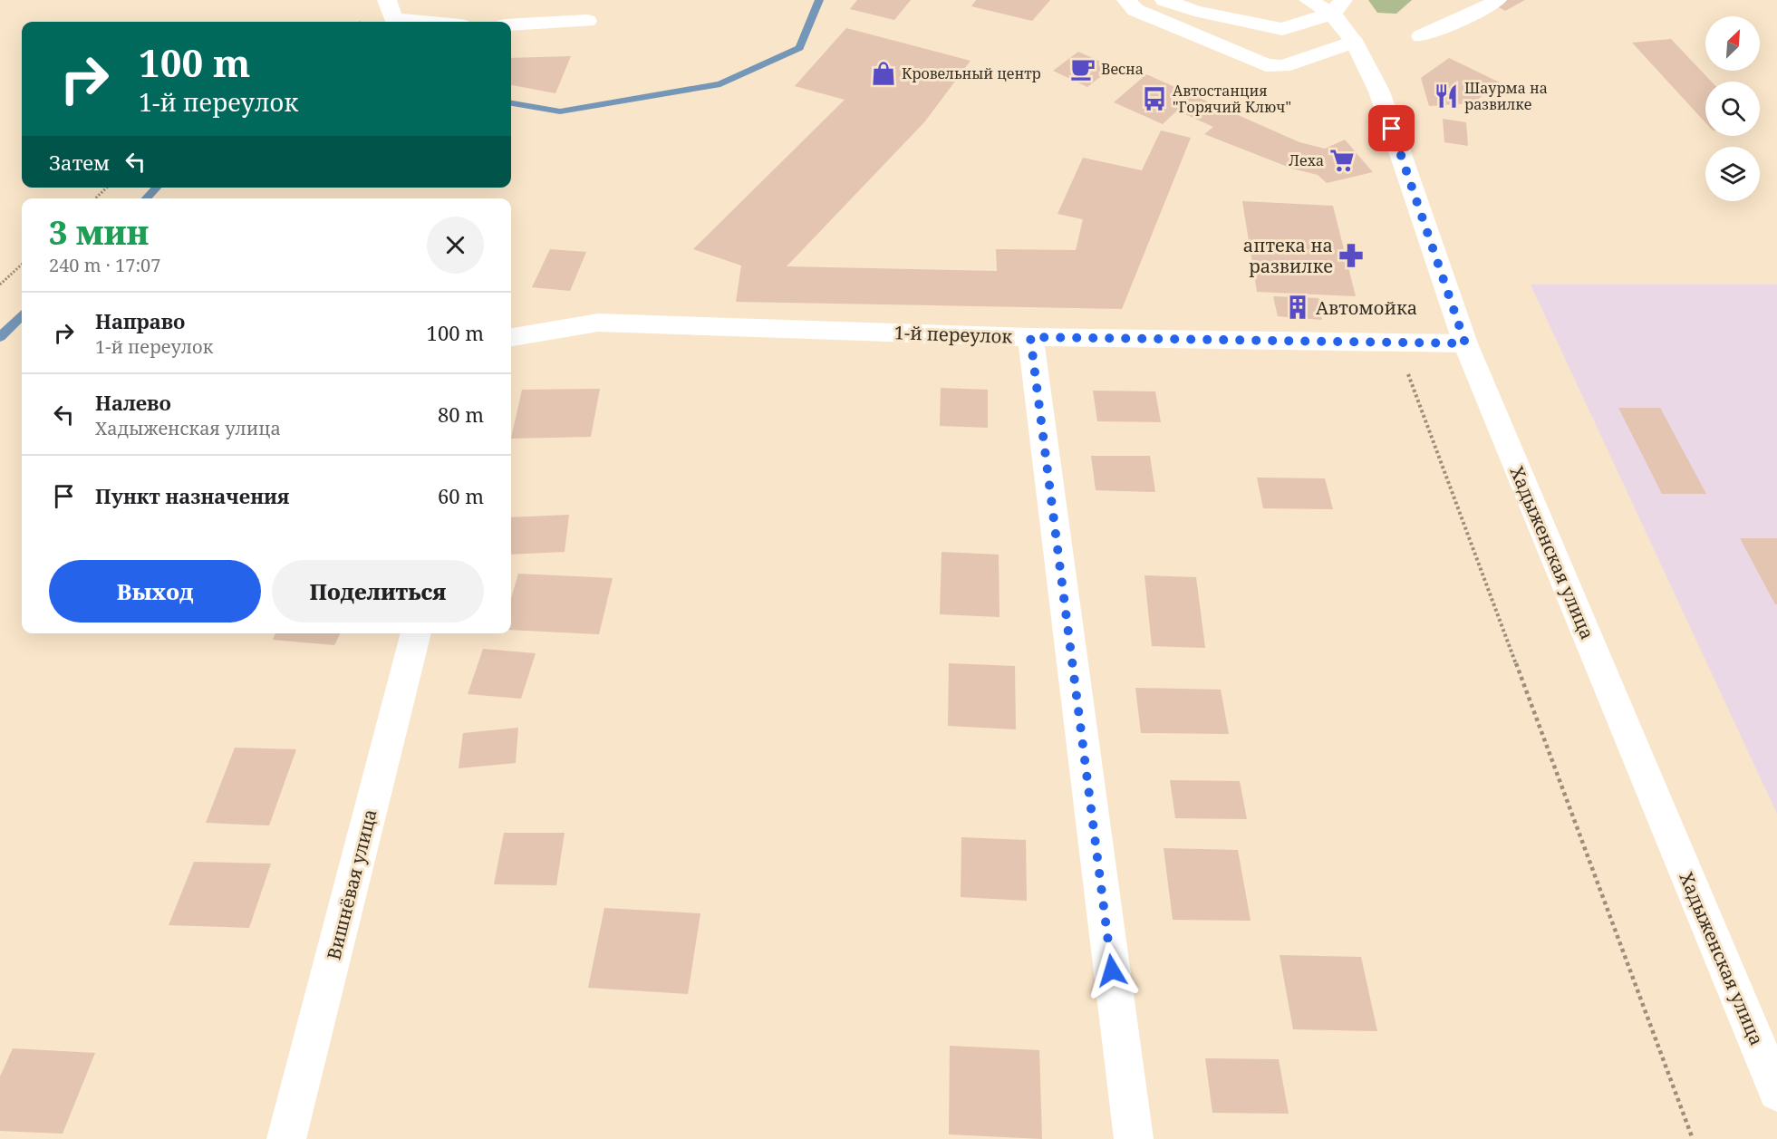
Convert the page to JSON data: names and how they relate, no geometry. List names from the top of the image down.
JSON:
{
  "streets": {
    "street": ["1-й переулок", "Хадыженская улица", "Вишнёвая улица"]
  },
  "crossings": [
    ["1-й переулок", "Хадыженская улица"]
  ],
  "places": {
    "cafe": ["Весна"],
    "shop": ["Кровельный центр"],
    "restaurant": ["Шаурма на развилке"],
    "bus stop": ["Автостанция \"Горячий Ключ\""],
    "supermarket": ["Леха"],
    "pharmacy": ["аптека на развилке"],
    "building": ["Автомойка"]
  },
  "north": "top right",
  "page": {
    "turn": ["100 m", "1-й переулок"],
    "then": "Затем",
    "heading": ["3 мин", "240 m · 17:07"],
    "list": [
      {
        "name": "Направо",
        "note": "1-й переулок",
        "value": "100 m"
      },
      {
        "name": "Налево",
        "note": "Хадыженская улица",
        "value": "80 m"
      },
      {
        "name": "Пункт назначения",
        "value": "60 m"
      }
    ],
    "buttons": ["Выход", "Поделиться"]
  }
}
